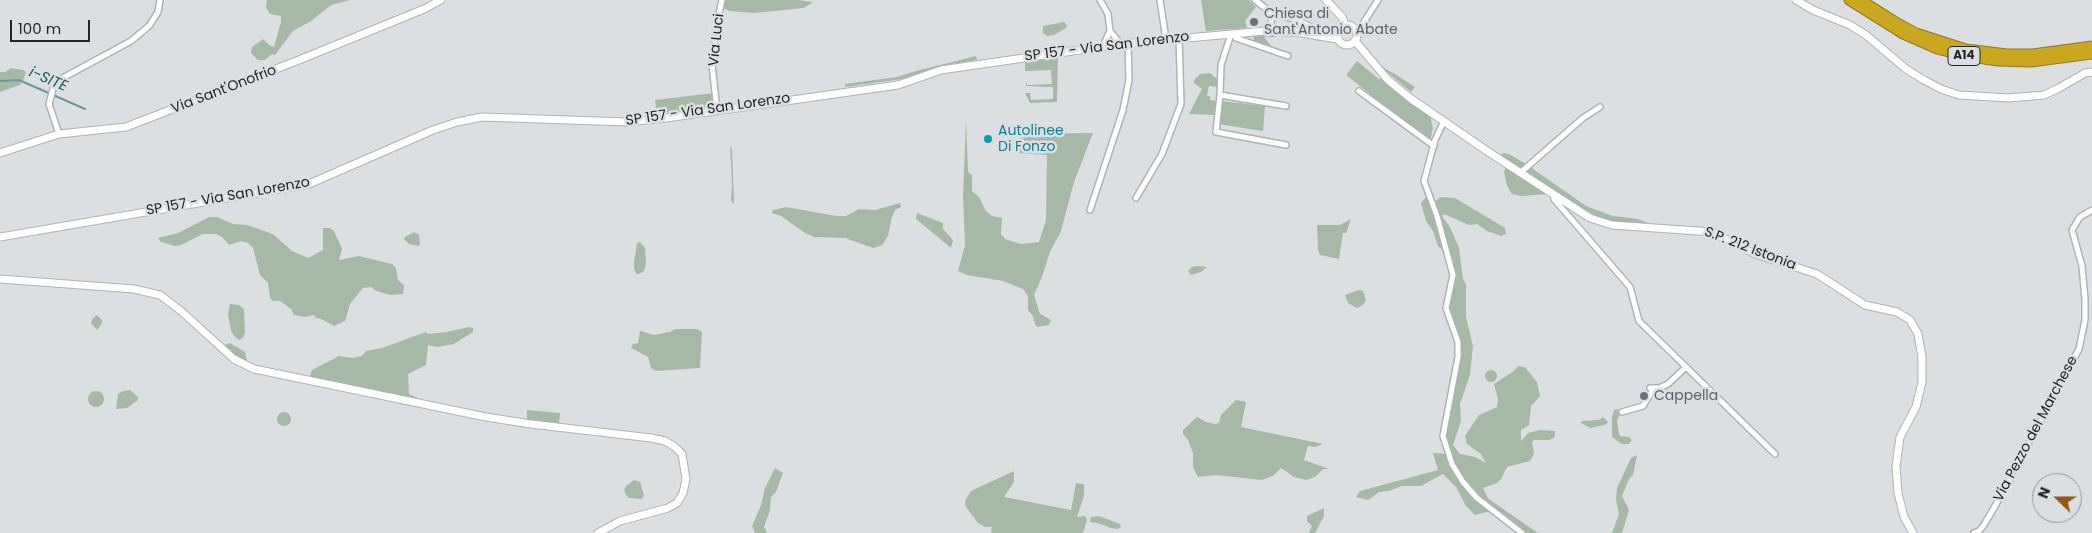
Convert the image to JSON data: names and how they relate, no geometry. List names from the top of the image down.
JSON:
{
  "streets": {
    "highway": ["A14"],
    "main road": ["SP 157 - Via San Lorenzo", "Via Sant'Onofrio", "S.P. 212 Istonia"],
    "street": ["Via Luci", "Via Pezzo del Marchese"]
  },
  "crossings": [
    ["Via Luci", "SP 157 - Via San Lorenzo"],
    ["SP 157 - Via San Lorenzo", "S.P. 212 Istonia"]
  ],
  "water": ["i-SITE"],
  "places": ["Chiesa di Sant'Antonio Abate", "Autolinee Di Fonzo", "Cappella"],
  "scale_bar": "100 m",
  "north": "left"
}
